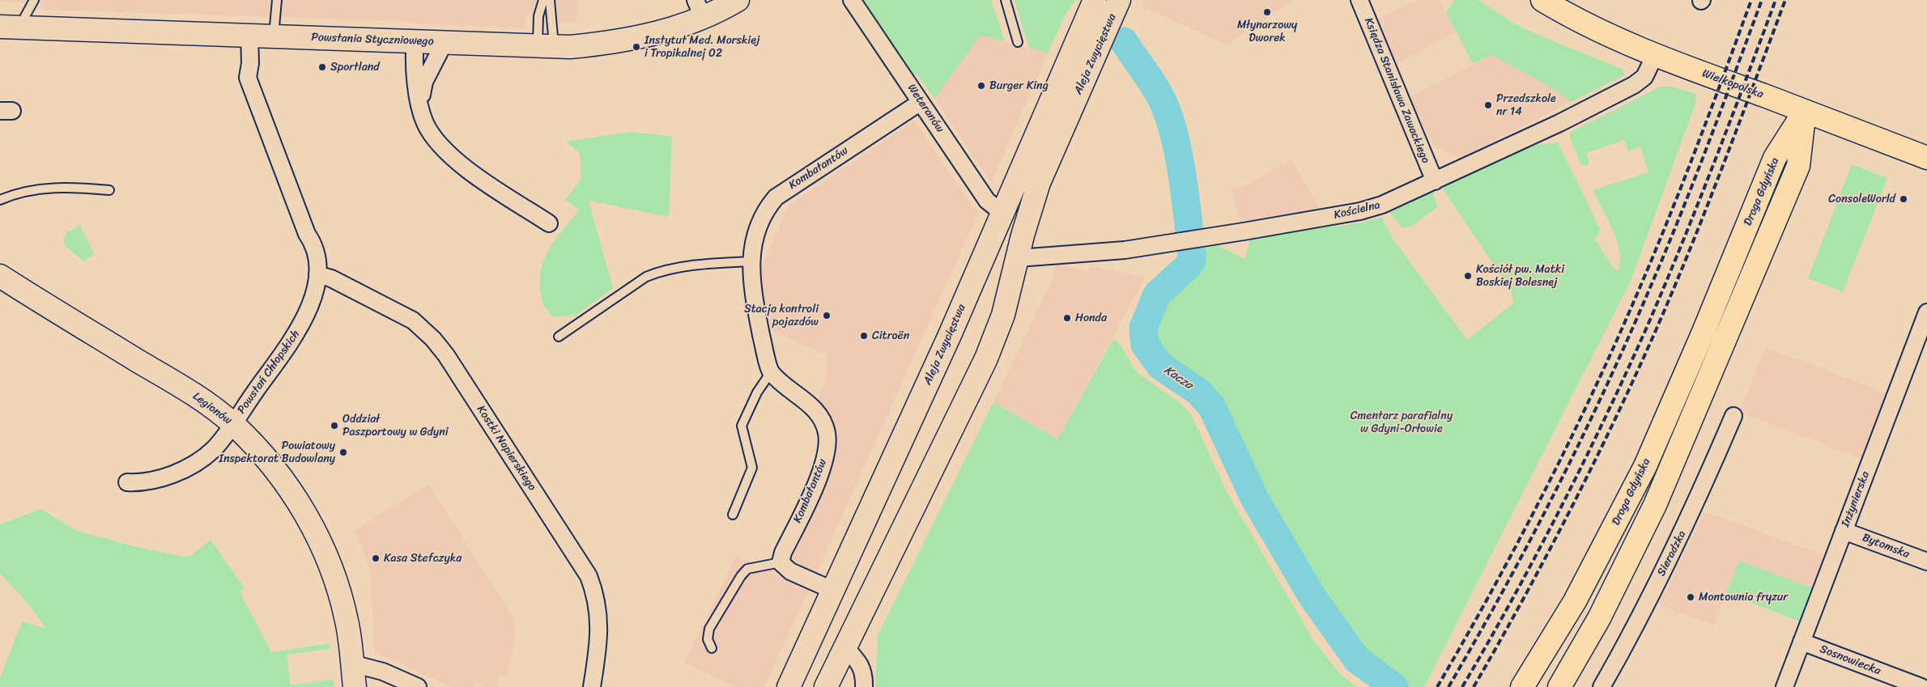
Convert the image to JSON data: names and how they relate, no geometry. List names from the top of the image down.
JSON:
{
  "streets": {
    "main road": [
      "Powstania Styczniowego",
      "Aleja Zwycięstwa",
      "Wielkopolska",
      "Droga Gdyńska",
      "Legionów"
    ],
    "street": [
      "Księdza Stanisława Zawackiego",
      "Weteranów",
      "Kombatantów",
      "Kościelna",
      "Powstań Chłopskich",
      "Kostki Napierskiego",
      "Inżynierska",
      "Bytomska",
      "Sieradzka",
      "Sosnowiecka"
    ]
  },
  "crossings": [
    ["Powstania Styczniowego", "Powstań Chłopskich"],
    ["Aleja Zwycięstwa", "Weteranów"],
    ["Aleja Zwycięstwa", "Kościelna"],
    ["Wielkopolska", "Droga Gdyńska"],
    ["Wielkopolska", "Kościelna"],
    ["Księdza Stanisława Zawackiego", "Kościelna"],
    ["Weteranów", "Kombatantów"],
    ["Powstań Chłopskich", "Legionów"],
    ["Powstań Chłopskich", "Kostki Napierskiego"],
    ["Inżynierska", "Bytomska"],
    ["Inżynierska", "Sosnowiecka"]
  ],
  "water": ["Kacza"],
  "parks": ["Cmentarz parafialny w Gdyni-Orłowie"],
  "places": [
    "Młynarzowy Dworek",
    "Instytut Med. Morskiej i Tropikalnej 02",
    "Sportland",
    "Burger King",
    "Przedszkole nr 14",
    "ConsoleWorld",
    "Kościół pw. Matki Boskiej Bolesnej",
    "Stacja kontroli pojazdów",
    "Honda",
    "Citroën",
    "Oddział Paszportowy w Gdyni",
    "Powiatowy Inspektorat Budowlany",
    "Kasa Stefczyka",
    "Montownia fryzur"
  ]
}
